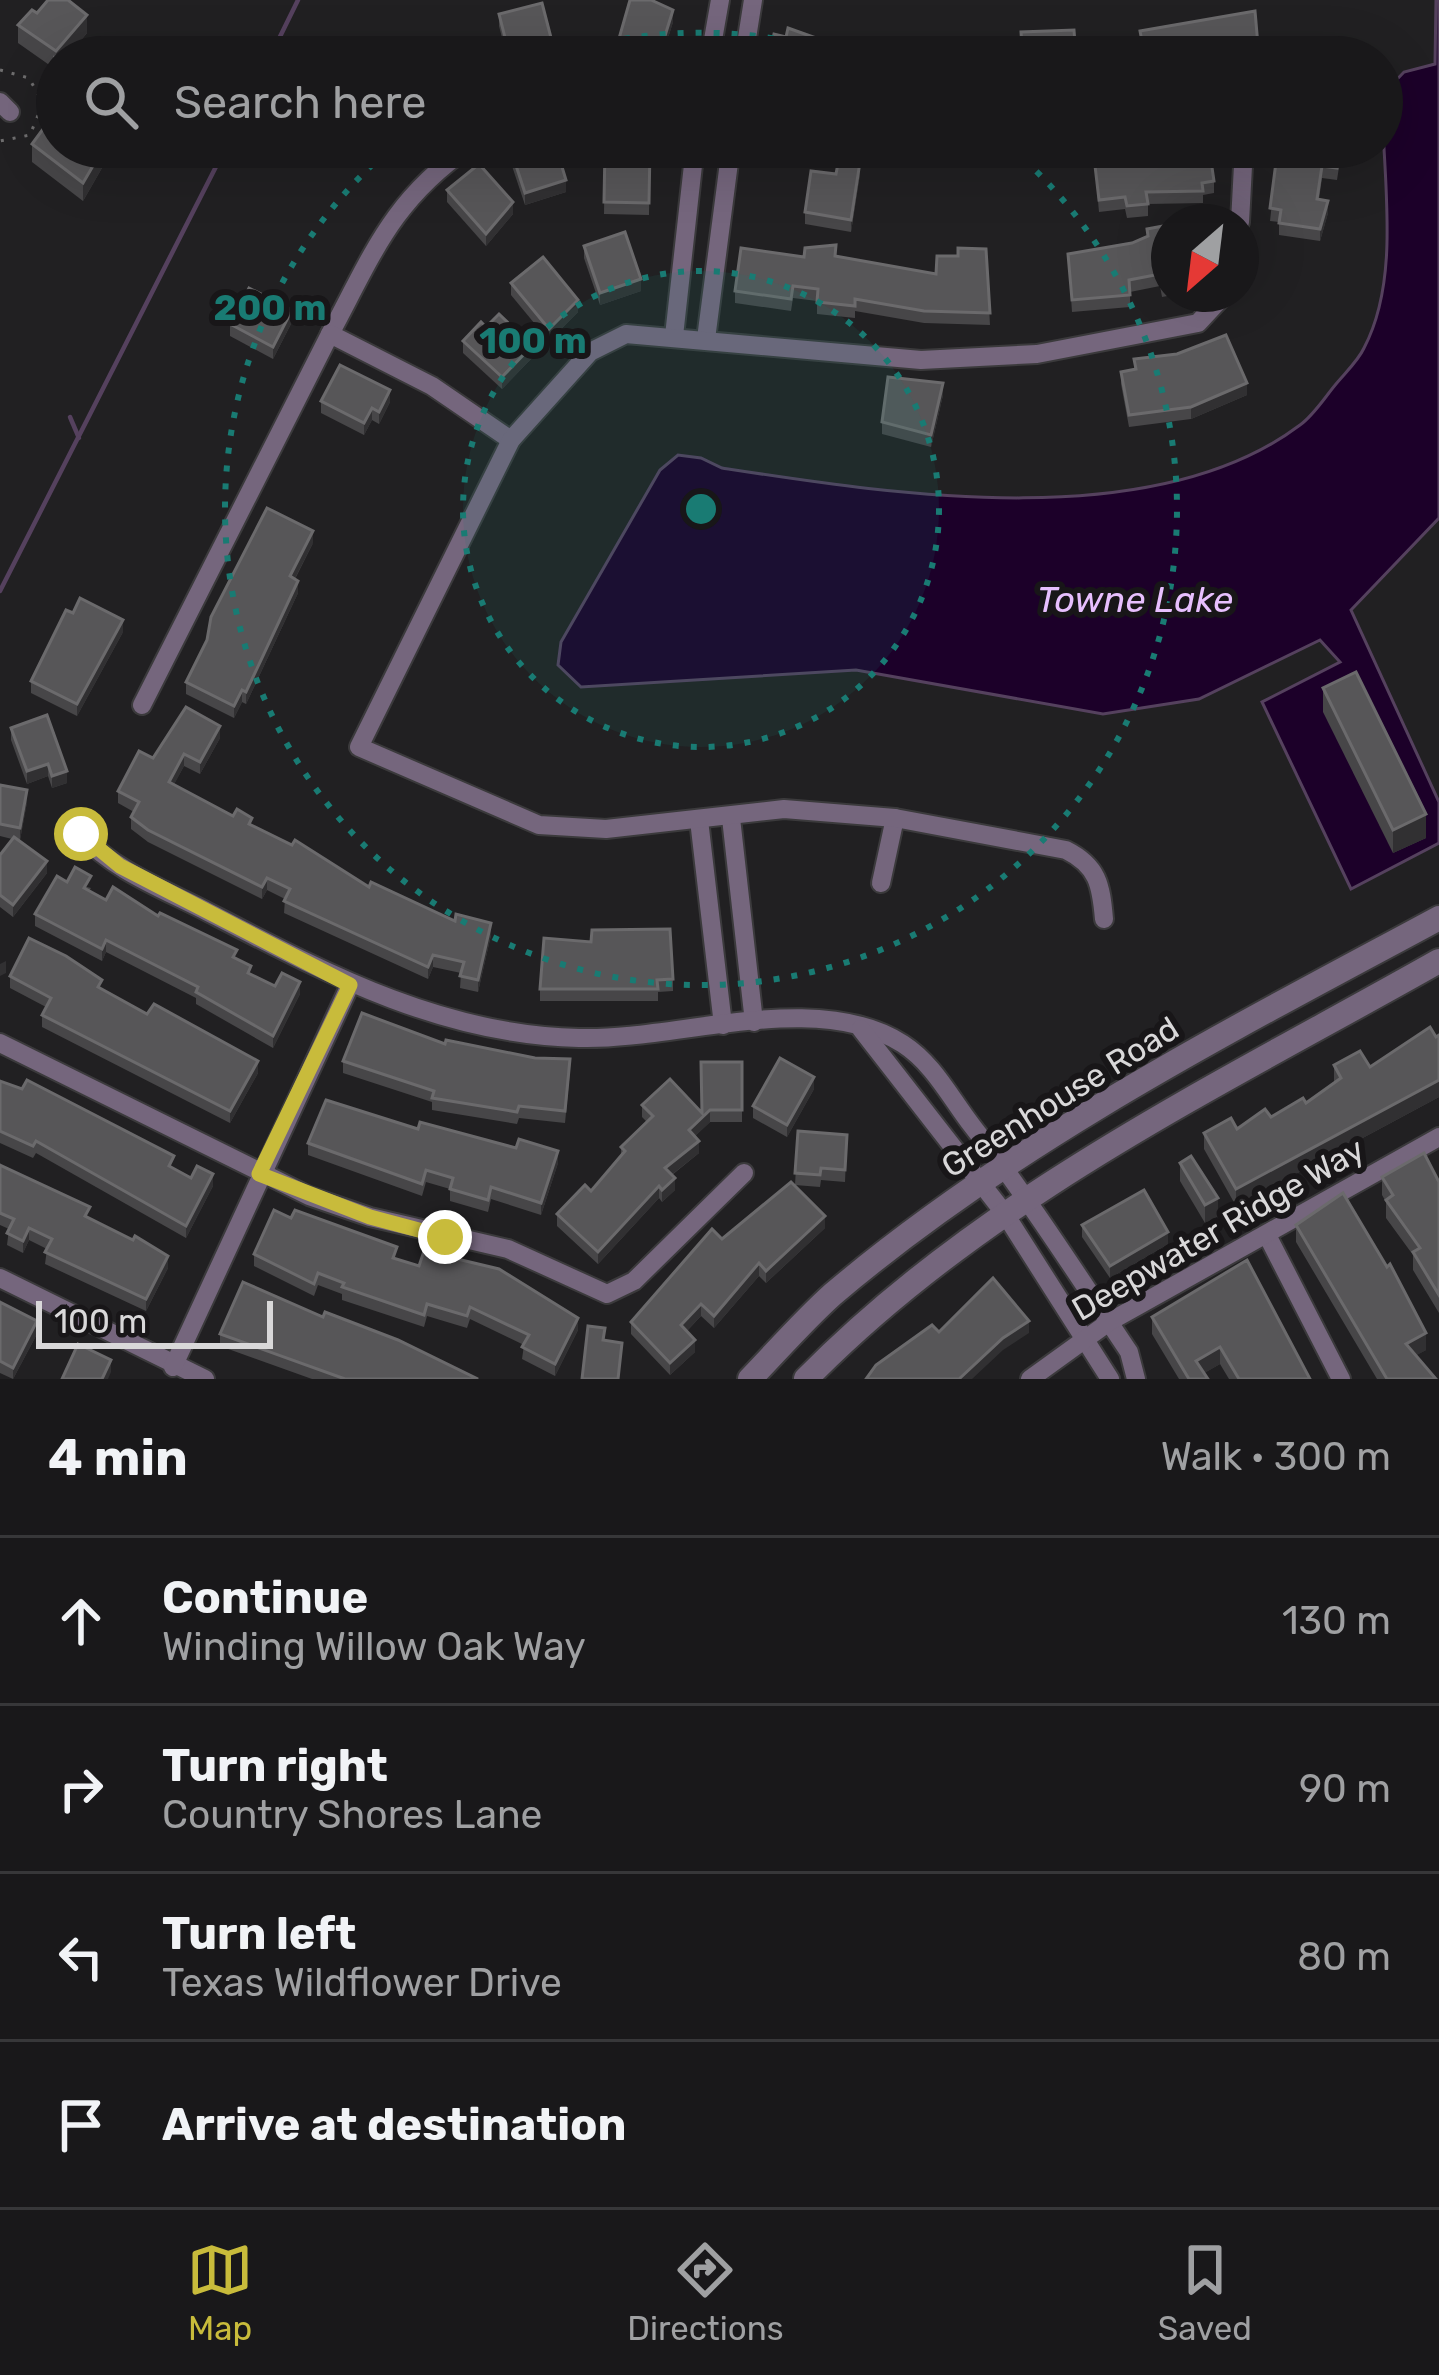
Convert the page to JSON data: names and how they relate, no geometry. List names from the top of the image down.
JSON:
{
  "streets": {
    "street": ["Greenhouse Road", "Deepwater Ridge Way"]
  },
  "water": ["Towne Lake"],
  "scale_bar": "100 m",
  "north": "bottom left",
  "page": {
    "search": "Search here",
    "scale": "100 m",
    "heading": ["4 min", "Walk · 300 m"],
    "list": [
      ["Continue", "Winding Willow Oak Way", "130 m"],
      ["Turn right", "Country Shores Lane", "90 m"],
      ["Turn left", "Texas Wildflower Drive", "80 m"],
      "Arrive at destination"
    ],
    "nav": ["Map", "Directions", "Saved"]
  },
  "rings": ["200 m", "100 m"]
}
